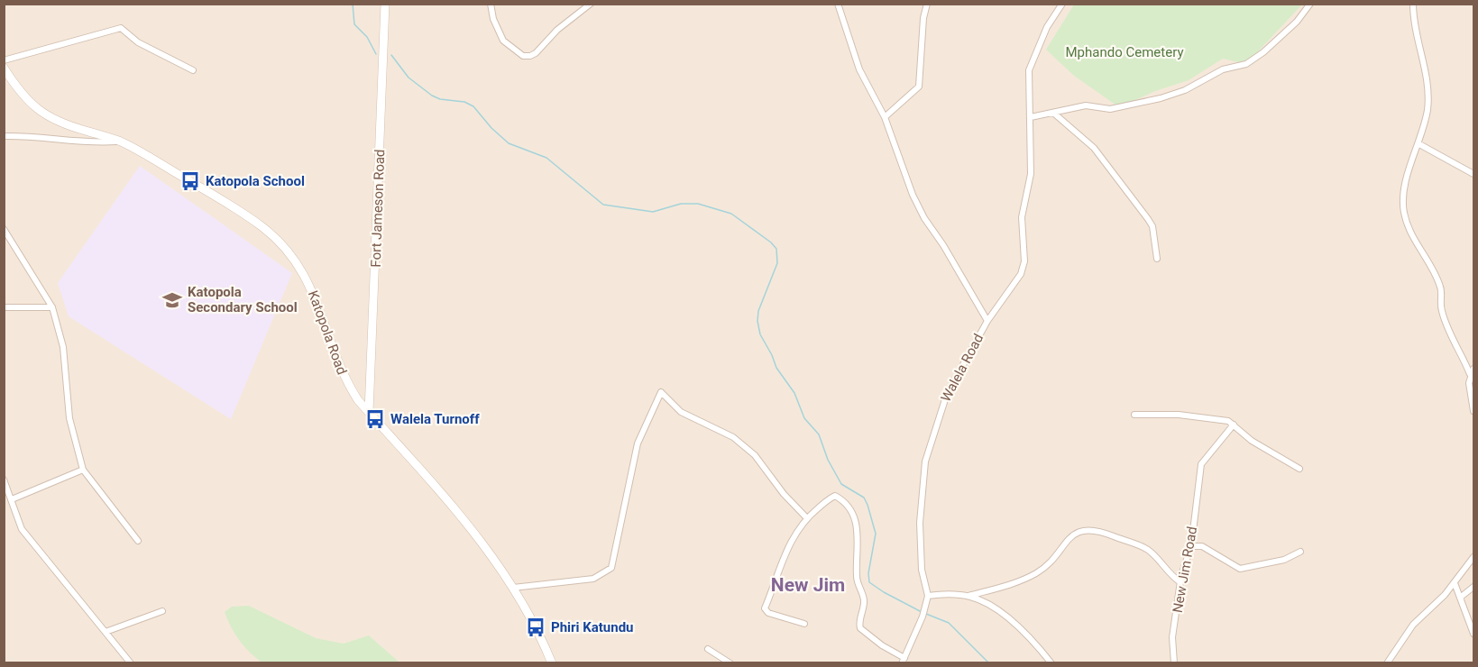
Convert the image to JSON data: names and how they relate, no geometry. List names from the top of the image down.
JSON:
{
  "streets": {
    "street": [
      "Fort Jameson Road",
      "Katopola Road",
      "Walela Road",
      "New Jim Road"
    ]
  },
  "crossings": [
    ["Fort Jameson Road", "Katopola Road"]
  ],
  "districts": ["New Jim"],
  "parks": ["Mphando Cemetery"],
  "places": {
    "bus stop": ["Katopola School", "Walela Turnoff", "Phiri Katundu"],
    "school or university": ["Katopola Secondary School"]
  }
}
